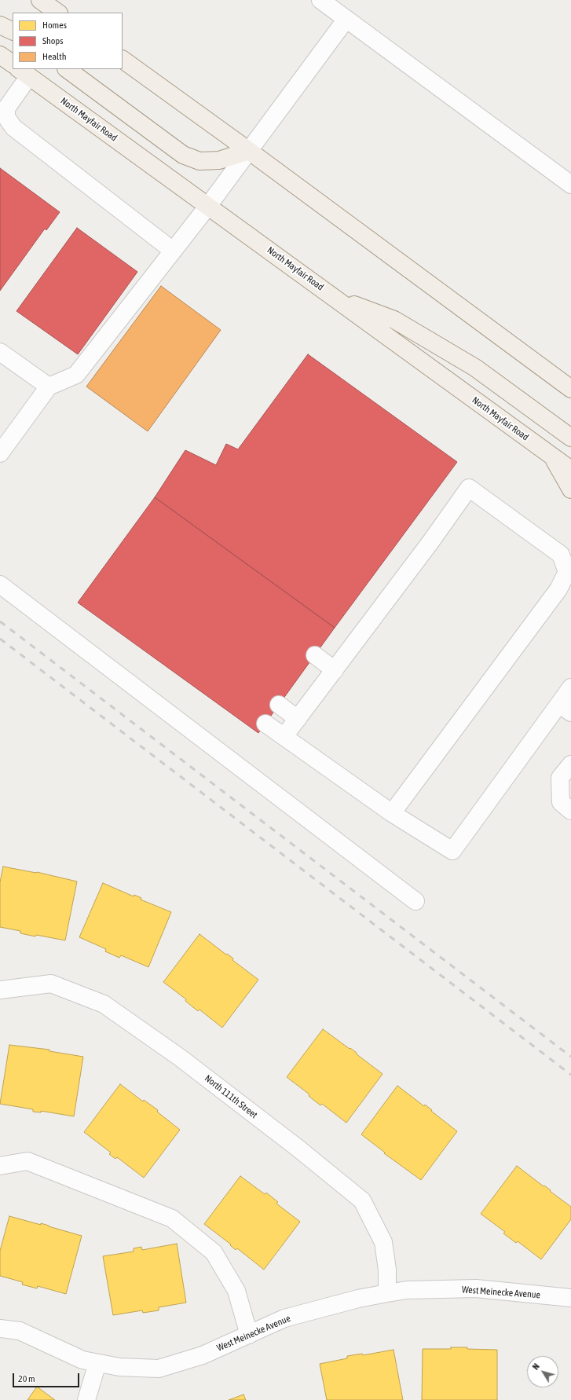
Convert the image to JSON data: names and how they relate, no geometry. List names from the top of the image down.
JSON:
{
  "streets": {
    "main road": ["North Mayfair Road"],
    "street": ["North 111th Street", "West Meinecke Avenue"]
  },
  "crossings": [
    ["North 111th Street", "West Meinecke Avenue"]
  ],
  "legend": ["Homes", "Shops", "Health"],
  "scale_bar": "20 m",
  "north": "top left"
}
